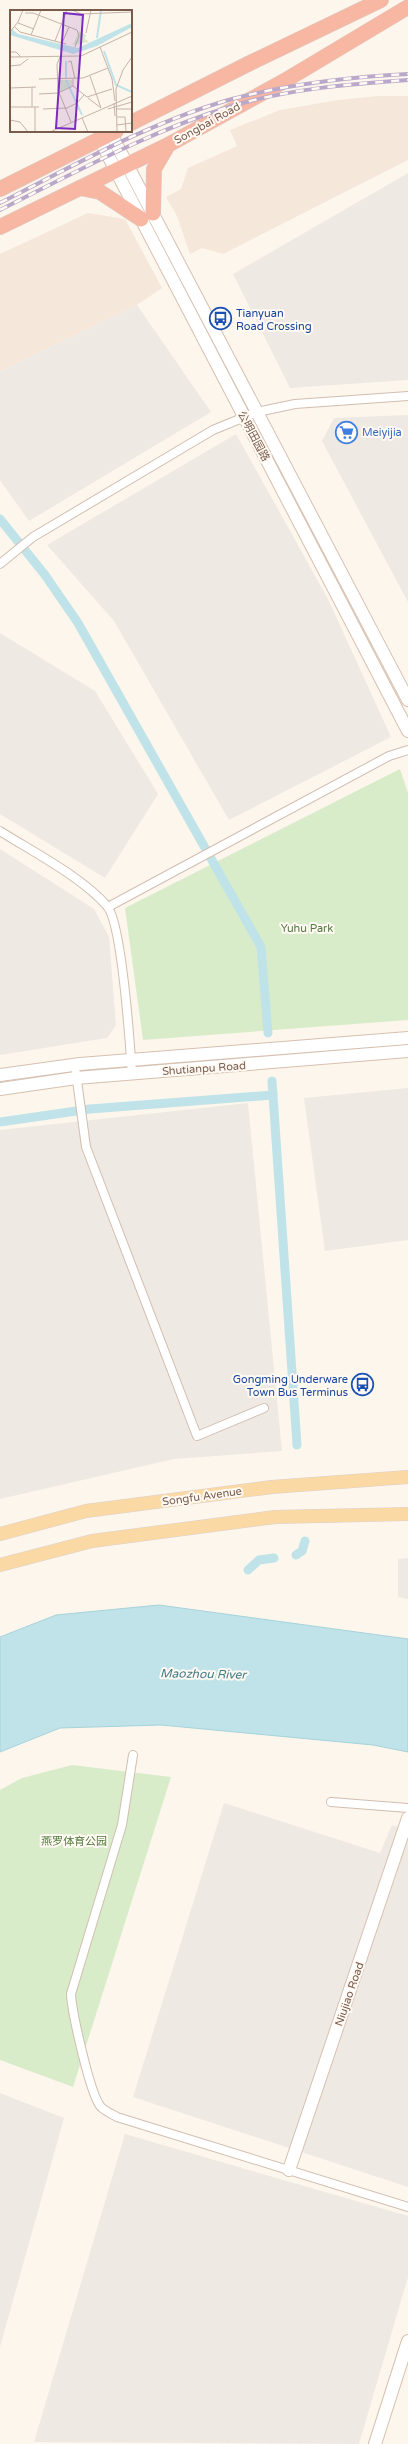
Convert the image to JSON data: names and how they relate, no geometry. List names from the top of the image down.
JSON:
{
  "streets": {
    "highway": ["Songbai Road"],
    "main road": ["Songfu Avenue"],
    "street": ["公明田园路", "Shutianpu Road", "Niujiao Road"]
  },
  "crossings": [
    ["Songbai Road", "公明田园路"]
  ],
  "water": ["Maozhou River"],
  "parks": ["Yuhu Park", "燕罗体育公园"],
  "places": {
    "bus stop": ["Tianyuan Road Crossing", "Gongming Underware Town Bus Terminus"],
    "supermarket": ["Meiyijia"]
  }
}
